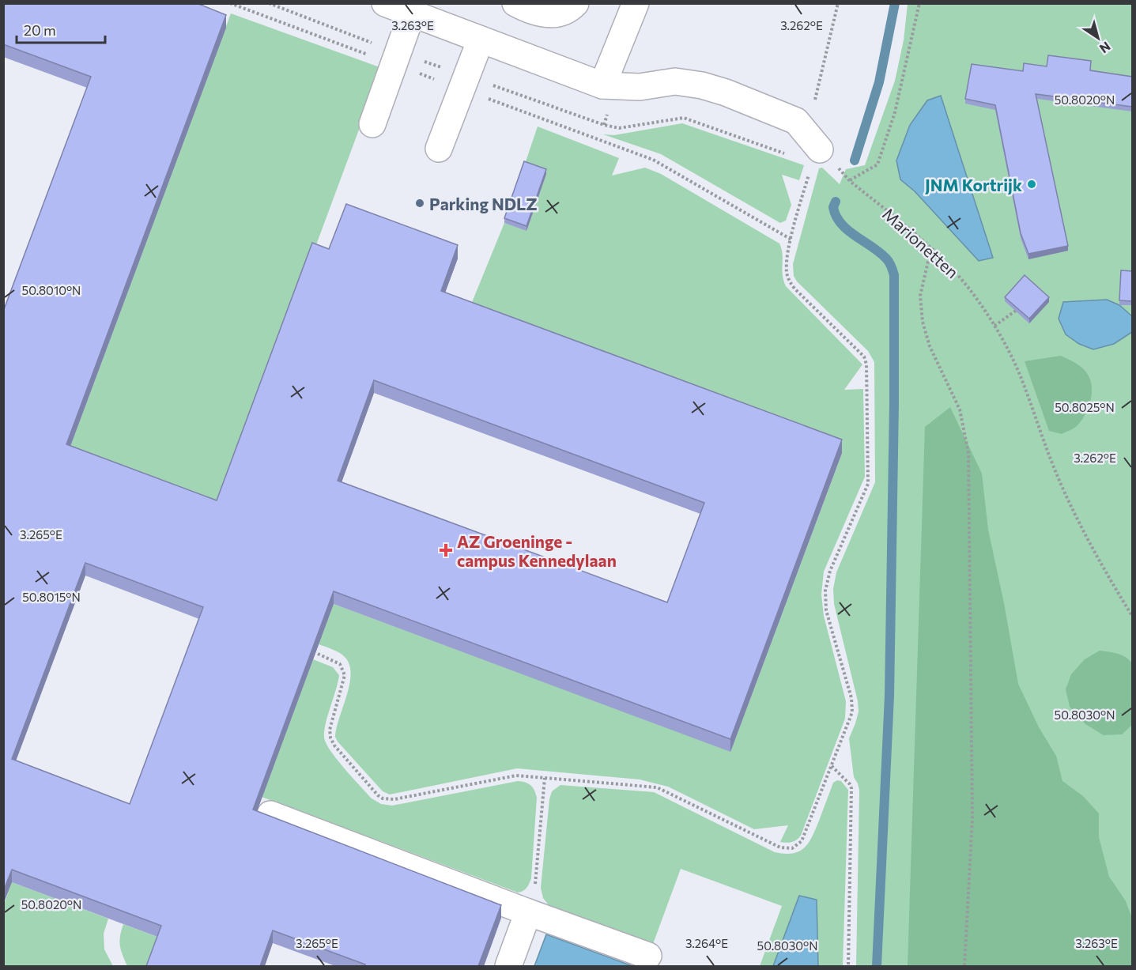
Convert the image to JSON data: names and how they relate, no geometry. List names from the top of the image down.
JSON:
{
  "streets": {
    "path": ["Marionetten"]
  },
  "places": {
    "other": ["JNM Kortrijk", "Parking NDLZ"],
    "health": ["AZ Groeninge - campus Kennedylaan"]
  },
  "scale_bar": "20 m",
  "north": "bottom right",
  "coordinates": [
    "3.263°E",
    "3.262°E",
    "50.8020°N",
    "50.8010°N",
    "50.8025°N",
    "3.265°E",
    "50.8015°N",
    "50.8030°N",
    "3.264°E"
  ]
}
